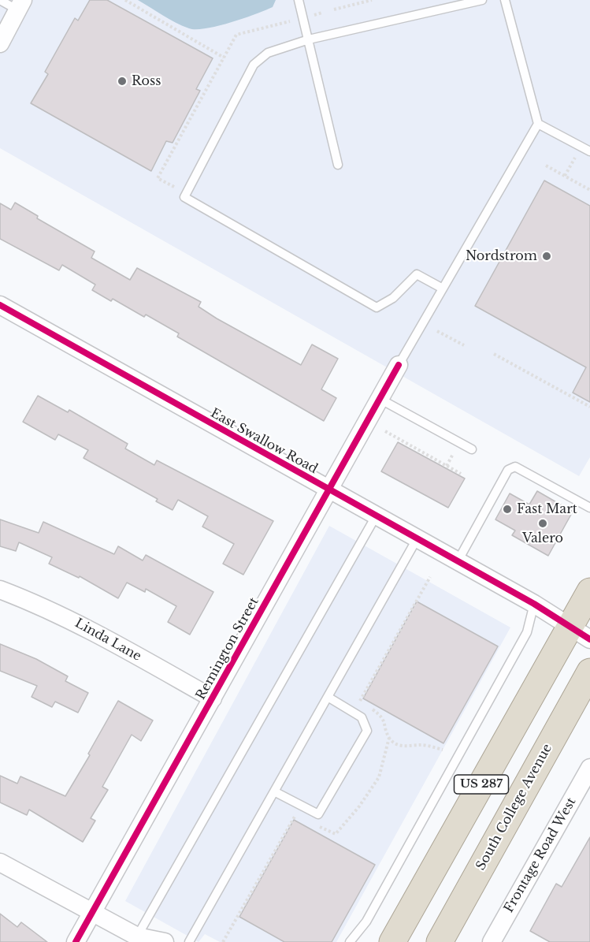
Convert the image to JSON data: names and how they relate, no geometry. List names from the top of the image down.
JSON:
{
  "streets": {
    "highway": ["US 287", "South College Avenue"],
    "street": [
      "East Swallow Road",
      "Linda Lane",
      "Remington Street",
      "Frontage Road West"
    ]
  },
  "crossings": [
    ["East Swallow Road", "Remington Street"],
    ["East Swallow Road", "US 287"],
    ["Linda Lane", "Remington Street"]
  ],
  "places": [
    "Ross",
    "Nordstrom",
    "Fast Mart",
    "Valero"
  ]
}
